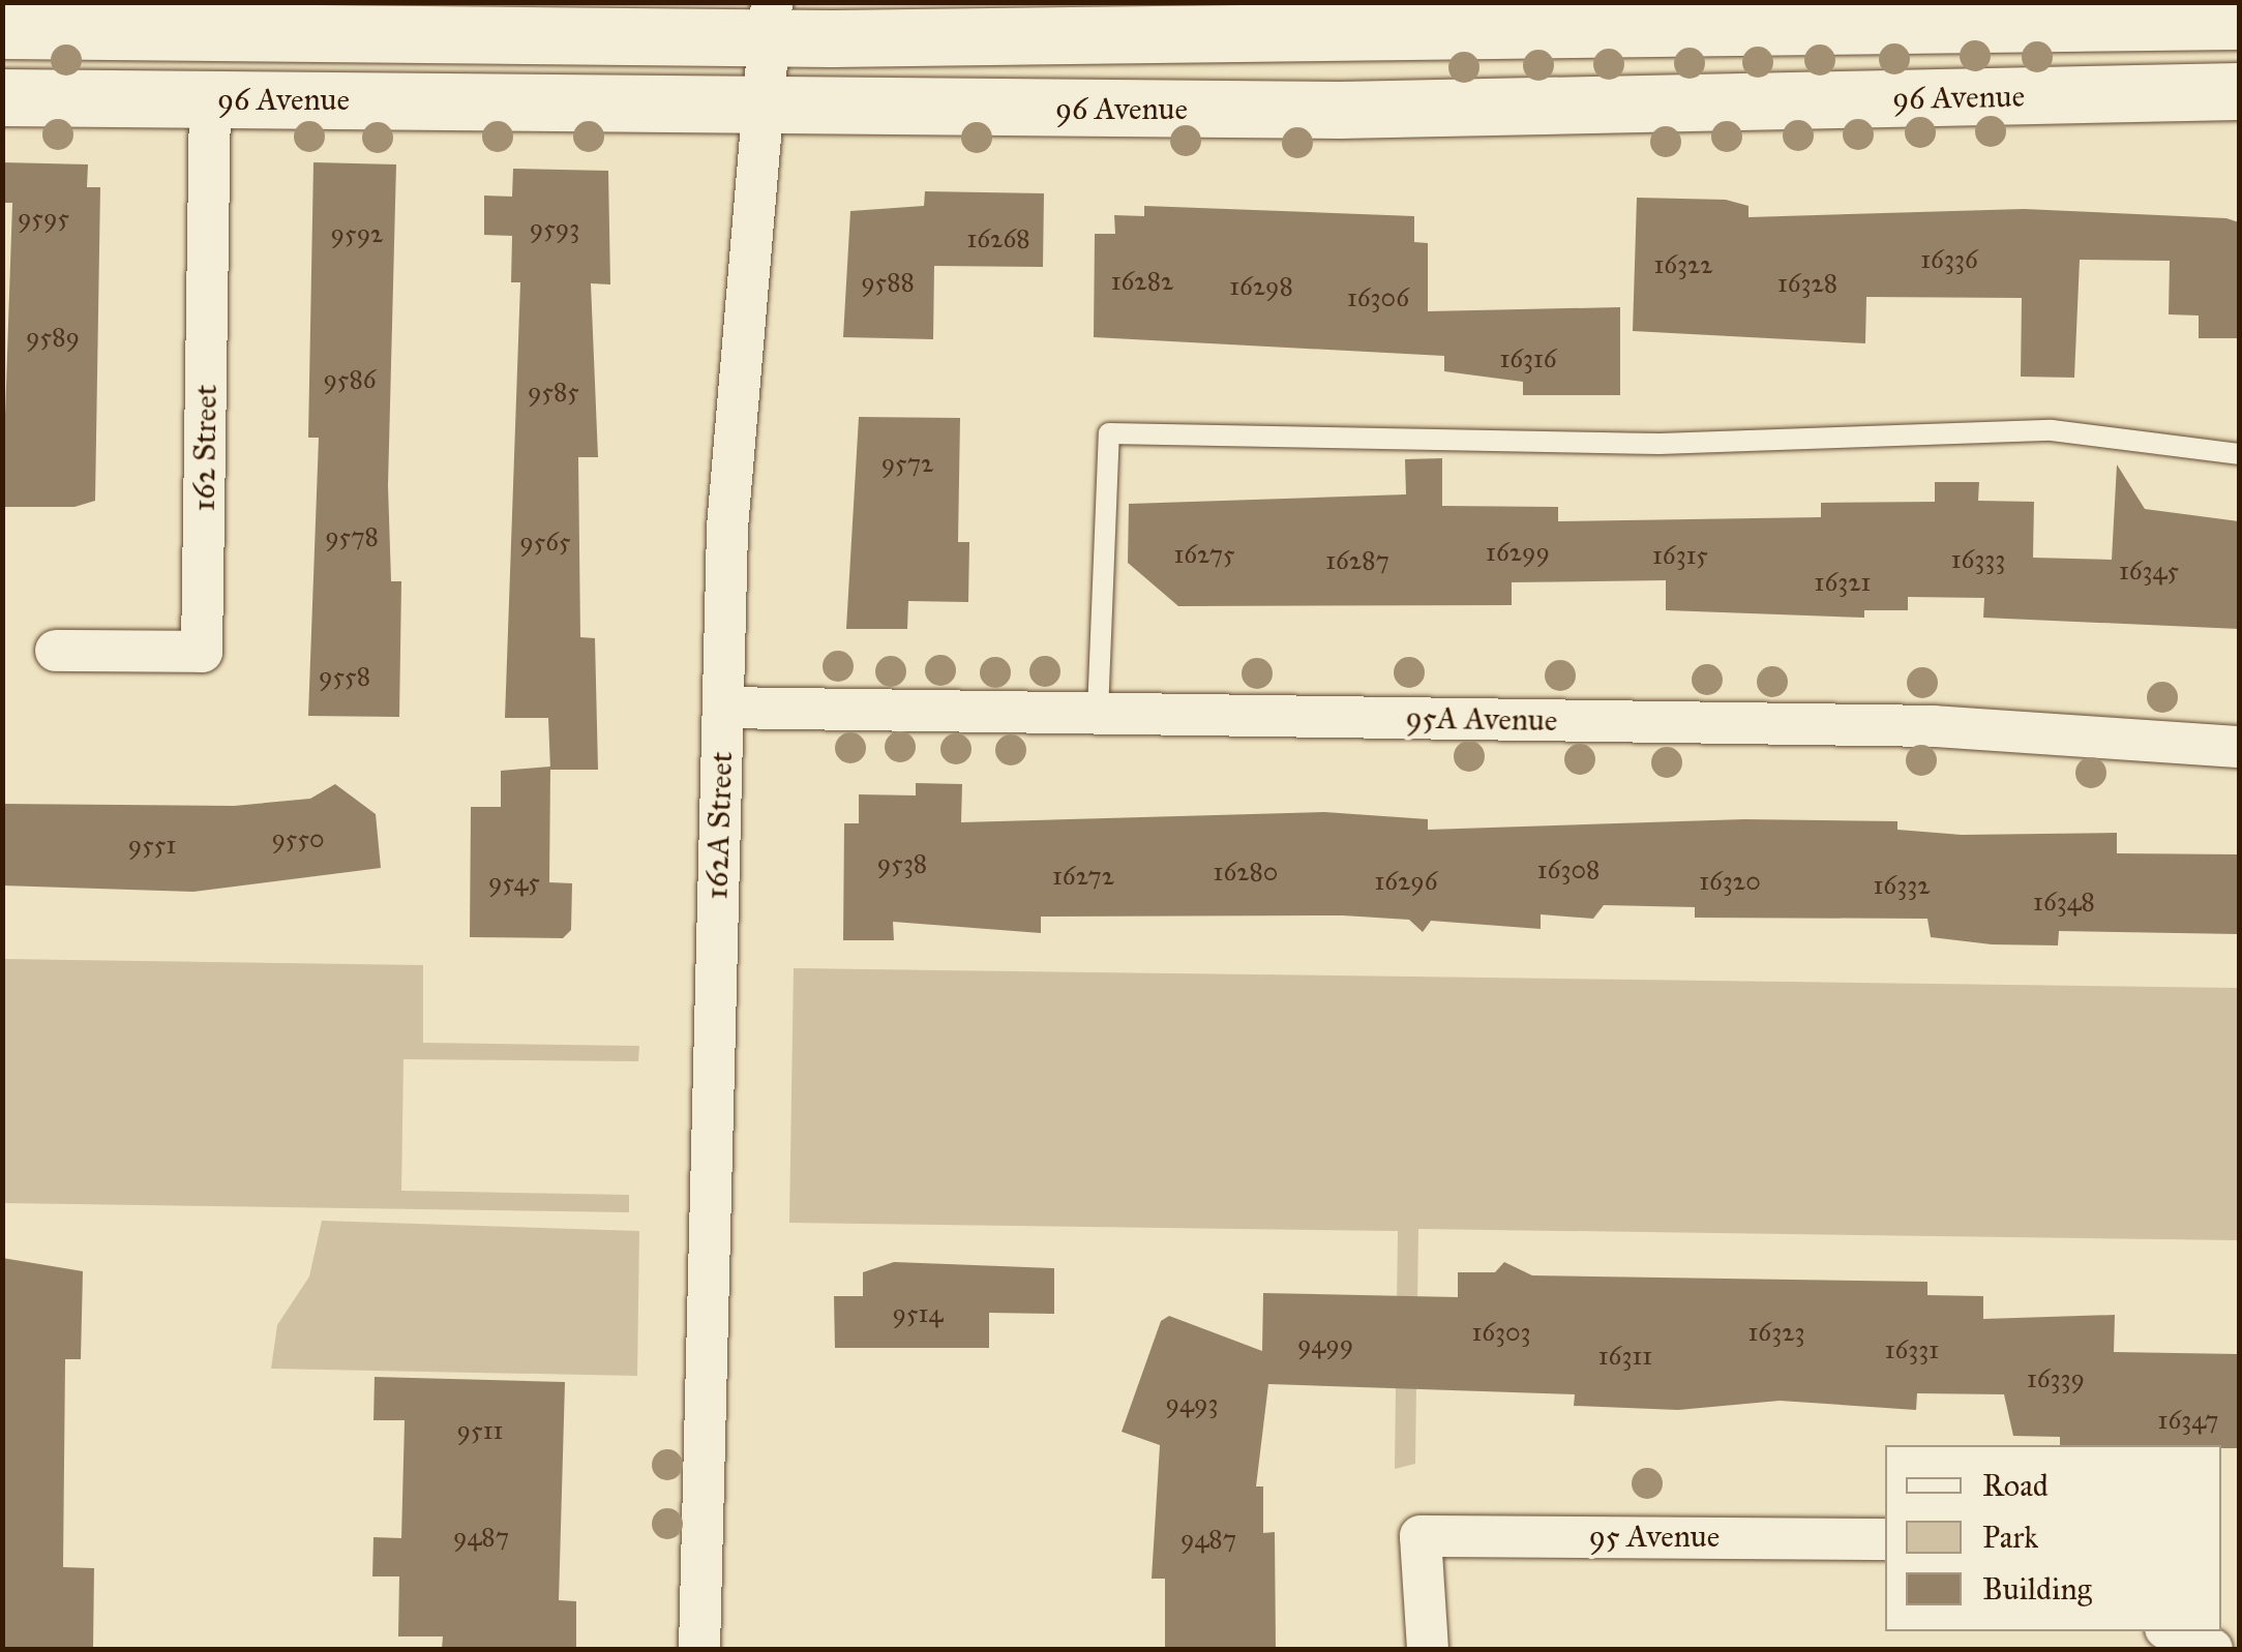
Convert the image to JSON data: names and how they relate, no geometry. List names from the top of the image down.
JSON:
{
  "streets": {
    "main road": ["96 Avenue"],
    "street": [
      "162 Street",
      "95A Avenue",
      "162A Street",
      "95 Avenue"
    ]
  },
  "crossings": [
    ["96 Avenue", "162 Street"],
    ["96 Avenue", "162A Street"],
    ["95A Avenue", "162A Street"]
  ],
  "house_numbers": [
    "9595",
    "9593",
    "9592",
    "16268",
    "16336",
    "16322",
    "16282",
    "9588",
    "16328",
    "16298",
    "16306",
    "9589",
    "16316",
    "9586",
    "9585",
    "9572",
    "9578",
    "9565",
    "16299",
    "16275",
    "16315",
    "16333",
    "16287",
    "16345",
    "16321",
    "9558",
    "9550",
    "9551",
    "9538",
    "16308",
    "16280",
    "16272",
    "16296",
    "16320",
    "9545",
    "16332",
    "16348",
    "9514",
    "16303",
    "16323",
    "9499",
    "16331",
    "16311",
    "16339",
    "9493",
    "16347",
    "9511",
    "9487",
    "9487"
  ],
  "legend": ["Road", "Park", "Building"]
}
